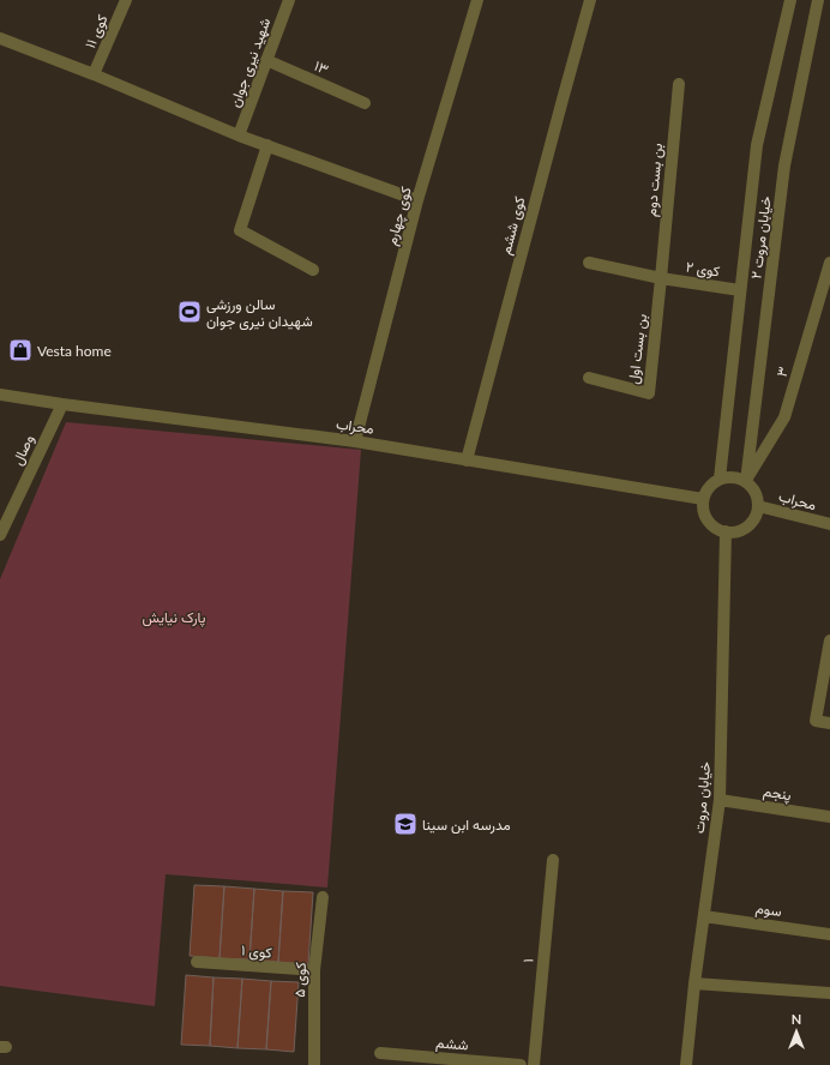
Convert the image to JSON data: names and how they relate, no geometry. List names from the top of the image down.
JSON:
{
  "streets": {
    "street": [
      "کوی ۱۱",
      "شهید نیری جوان",
      "۱۳",
      "بن بست دوم",
      "کوی چهارم",
      "کوی ششم",
      "خیابان مروت ۲",
      "کوی ۲",
      "بن بست اول",
      "۳",
      "محراب",
      "وصال",
      "پنجم",
      "خیابان مروت",
      "سوم",
      "کوی ۱",
      "۱",
      "کوی ۵",
      "ششم"
    ]
  },
  "crossings": [
    ["شهید نیری جوان", "۱۳"],
    ["بن بست دوم", "کوی ۲"],
    ["بن بست دوم", "بن بست اول"],
    ["کوی چهارم", "محراب"],
    ["کوی ششم", "محراب"],
    ["خیابان مروت ۲", "کوی ۲"],
    ["خیابان مروت ۲", "۳"],
    ["خیابان مروت ۲", "محراب"],
    ["خیابان مروت ۲", "خیابان مروت"],
    ["کوی ۲", "بن بست اول"],
    ["۳", "محراب"],
    ["۳", "خیابان مروت"],
    ["محراب", "وصال"],
    ["محراب", "خیابان مروت"],
    ["پنجم", "خیابان مروت"],
    ["خیابان مروت", "سوم"],
    ["کوی ۱", "کوی ۵"]
  ],
  "parks": ["پارک نیایش"],
  "places": {
    "sports": ["سالن ورزشی شهیدان نیری جوان"],
    "shop": ["Vesta home"],
    "school or university": ["مدرسه ابن سینا"]
  },
  "north": "top"
}
